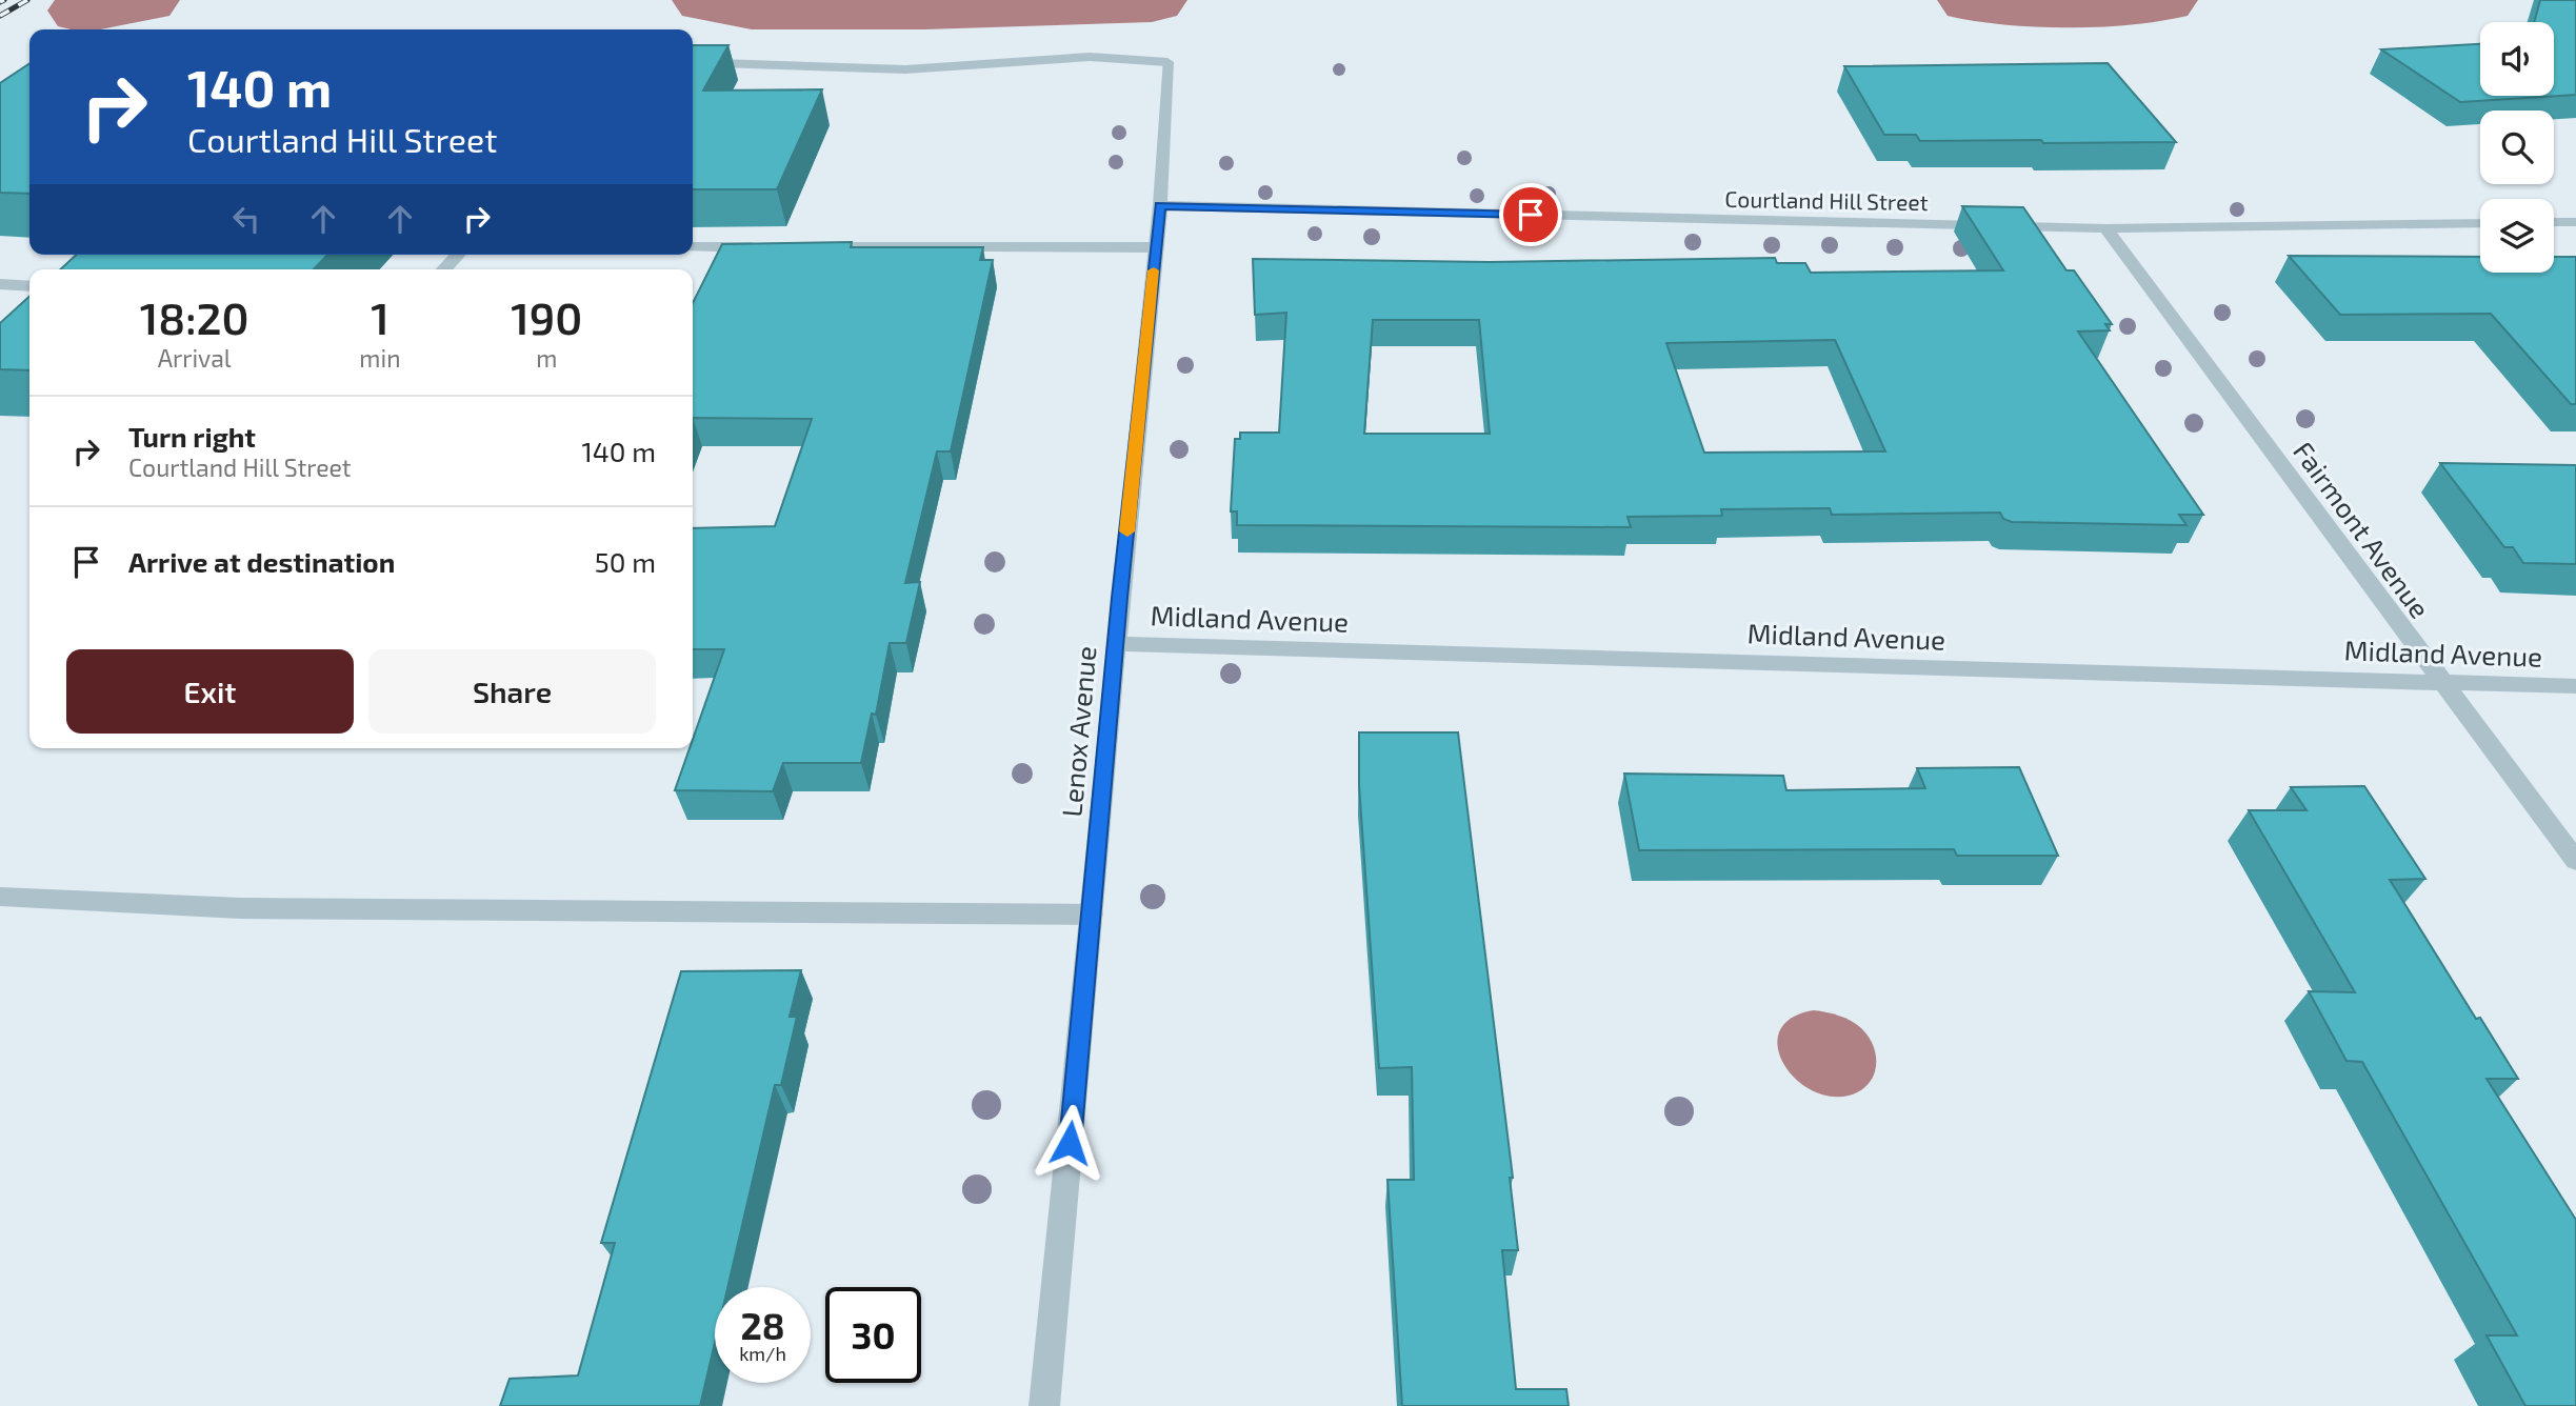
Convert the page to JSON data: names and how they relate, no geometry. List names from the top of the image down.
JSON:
{
  "streets": {
    "street": [
      "Courtland Hill Street",
      "Fairmont Avenue",
      "Midland Avenue",
      "Lenox Avenue"
    ]
  },
  "crossings": [
    ["Courtland Hill Street", "Fairmont Avenue"],
    ["Courtland Hill Street", "Lenox Avenue"],
    ["Fairmont Avenue", "Midland Avenue"],
    ["Midland Avenue", "Lenox Avenue"]
  ],
  "page": {
    "turn": ["140 m", "Courtland Hill Street"],
    "eta": [
      "18:20",
      "Arrival",
      "1",
      "min",
      "190",
      "m"
    ],
    "list": [
      {
        "name": "Turn right",
        "note": "Courtland Hill Street",
        "value": "140 m"
      },
      {
        "name": "Arrive at destination",
        "value": "50 m"
      }
    ],
    "buttons": ["Exit", "Share"],
    "speed": "28 km/h",
    "limit": "30"
  }
}
